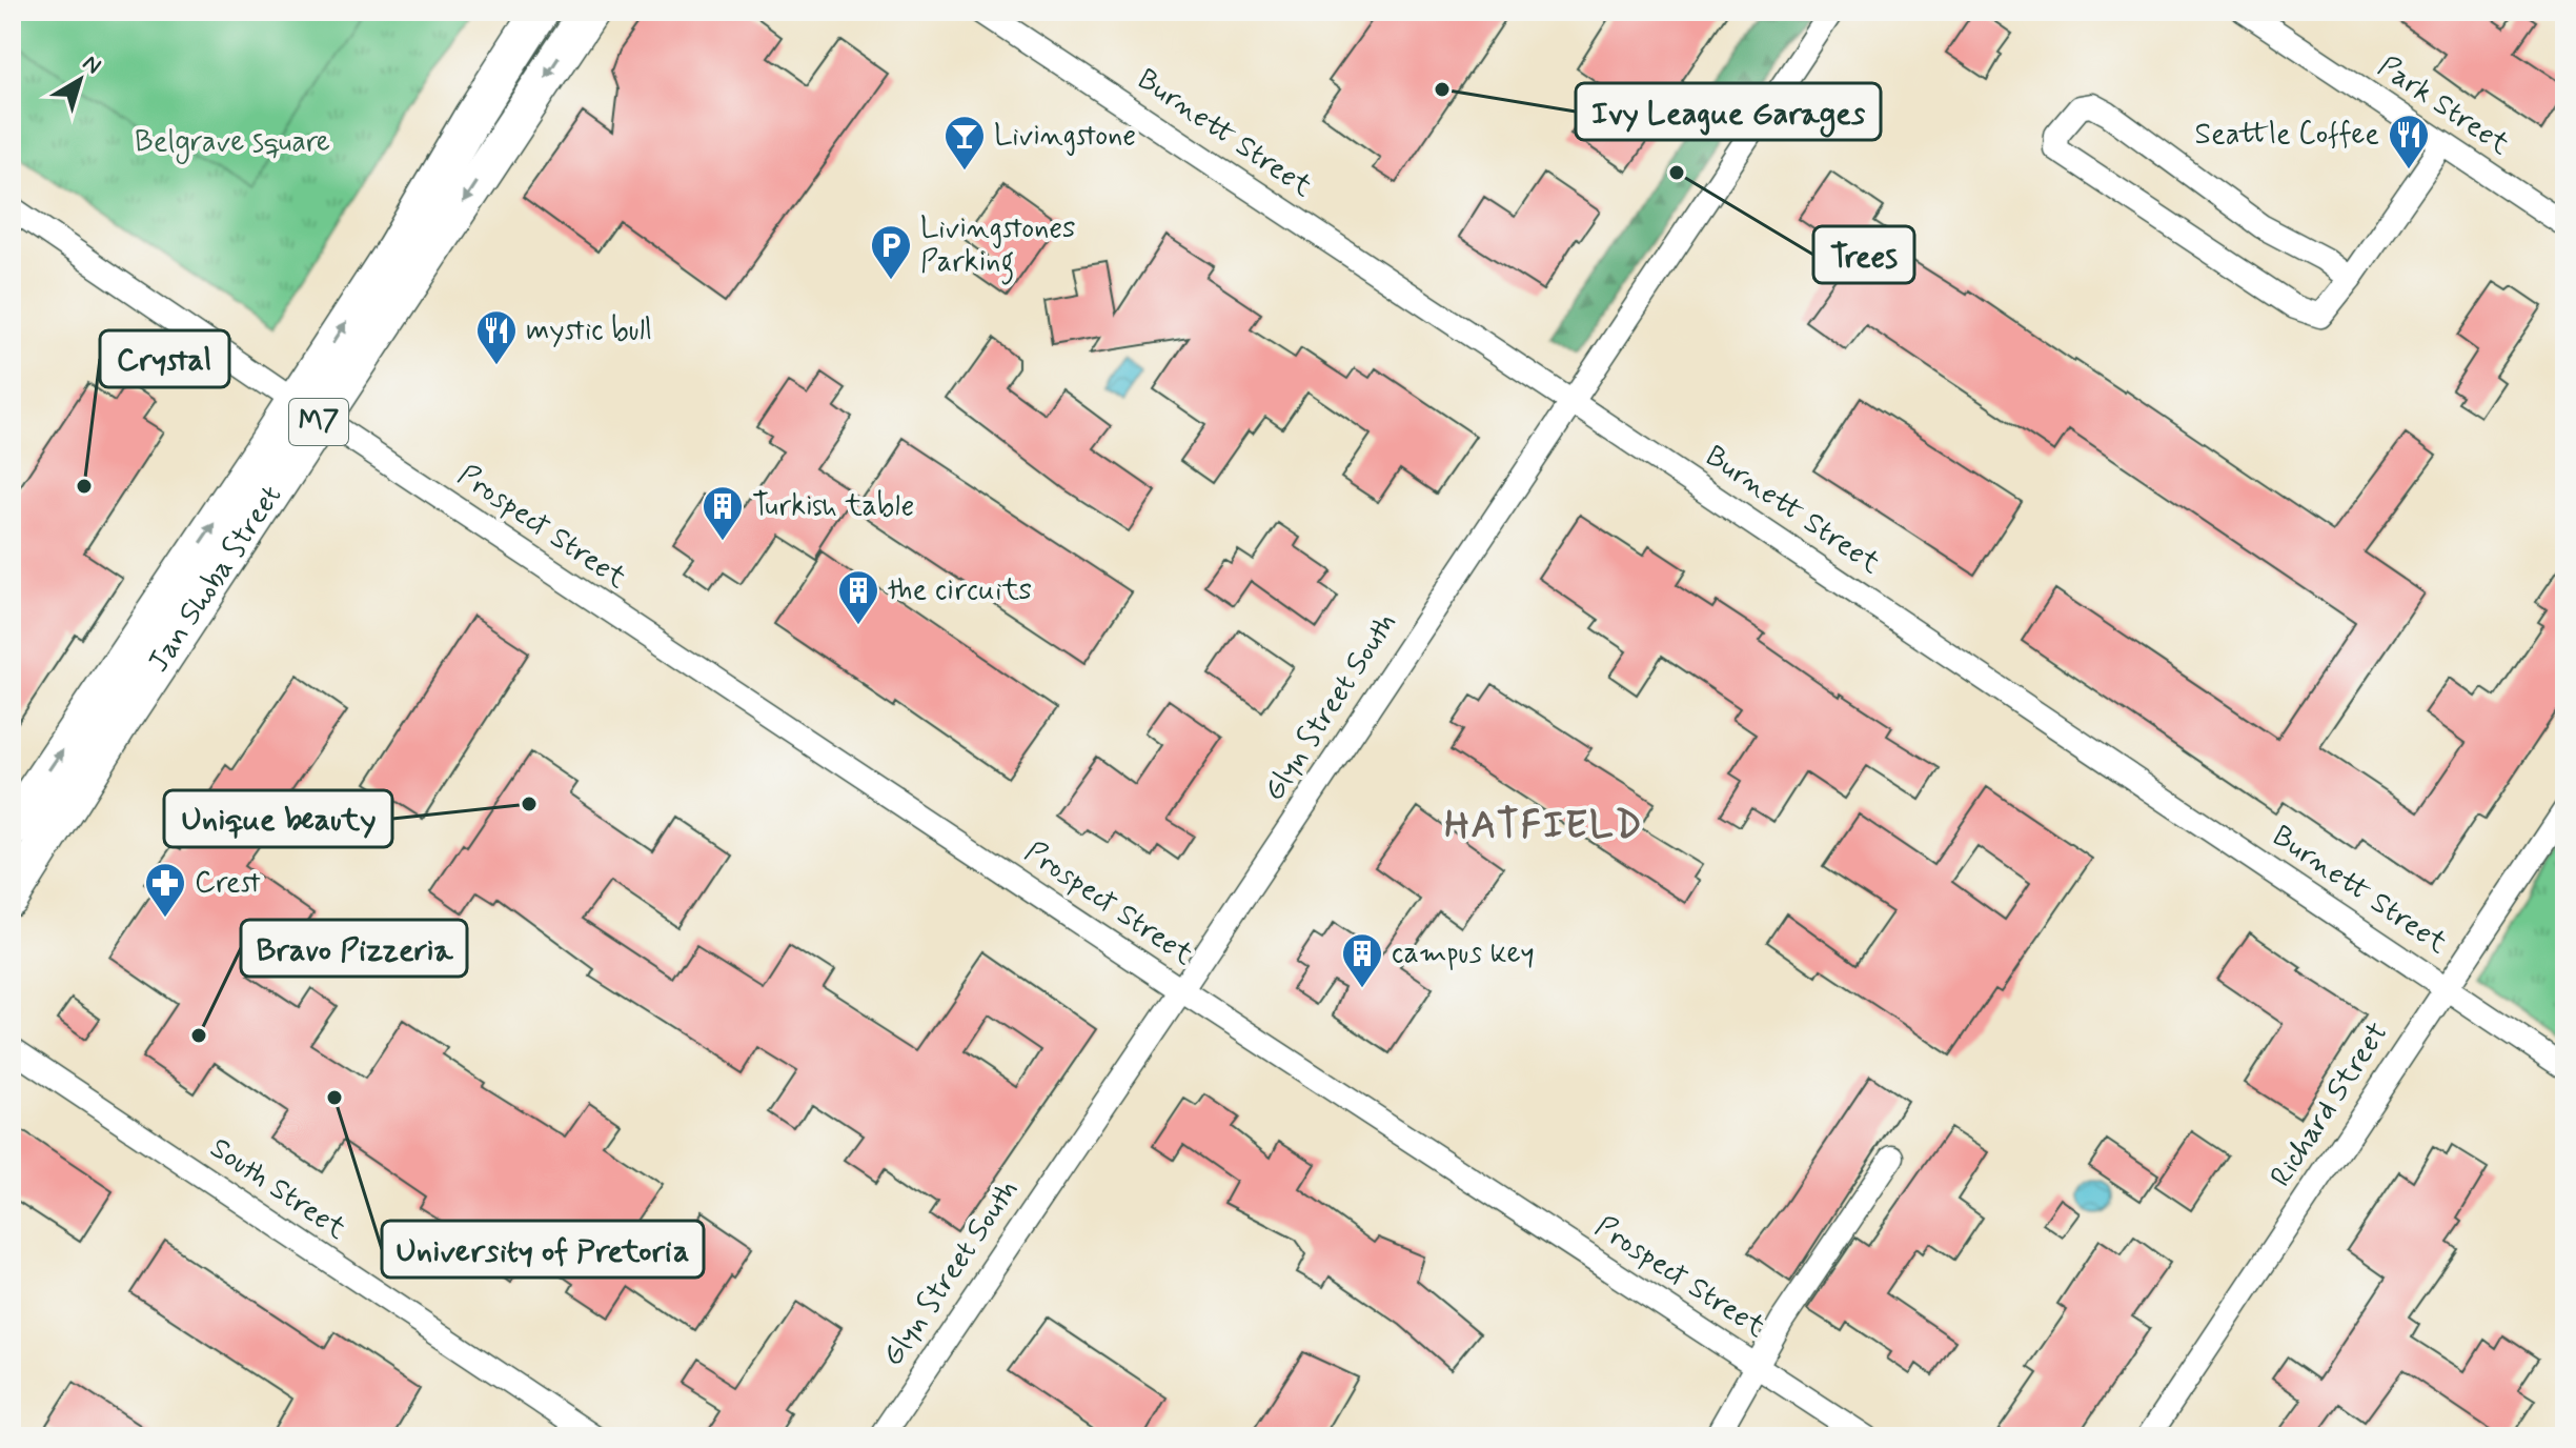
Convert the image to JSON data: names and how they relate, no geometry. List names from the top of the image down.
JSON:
{
  "streets": {
    "main road": ["M7", "Jan Shoba Street"],
    "street": [
      "Park Street",
      "Burnett Street",
      "Prospect Street",
      "Glyn Street South",
      "Richard Street",
      "South Street"
    ]
  },
  "crossings": [
    ["Burnett Street", "Glyn Street South"],
    ["Burnett Street", "Richard Street"],
    ["Prospect Street", "Jan Shoba Street"],
    ["Prospect Street", "Glyn Street South"]
  ],
  "districts": ["HATFIELD"],
  "parks": ["Belgrave square"],
  "places": {
    "other": [
      "Ivy League Garages",
      "Trees",
      "Crystal",
      "Unique beauty",
      "Bravo Pizzeria",
      "University of Pretoria"
    ],
    "restaurant": ["Seattle Coffee", "mystic bull"],
    "bar": ["Livingstone"],
    "parking": ["Livingstones Parking"],
    "building": ["Turkish table", "the circuits", "campus key"],
    "pharmacy": ["Crest"]
  },
  "north": "top right"
}
